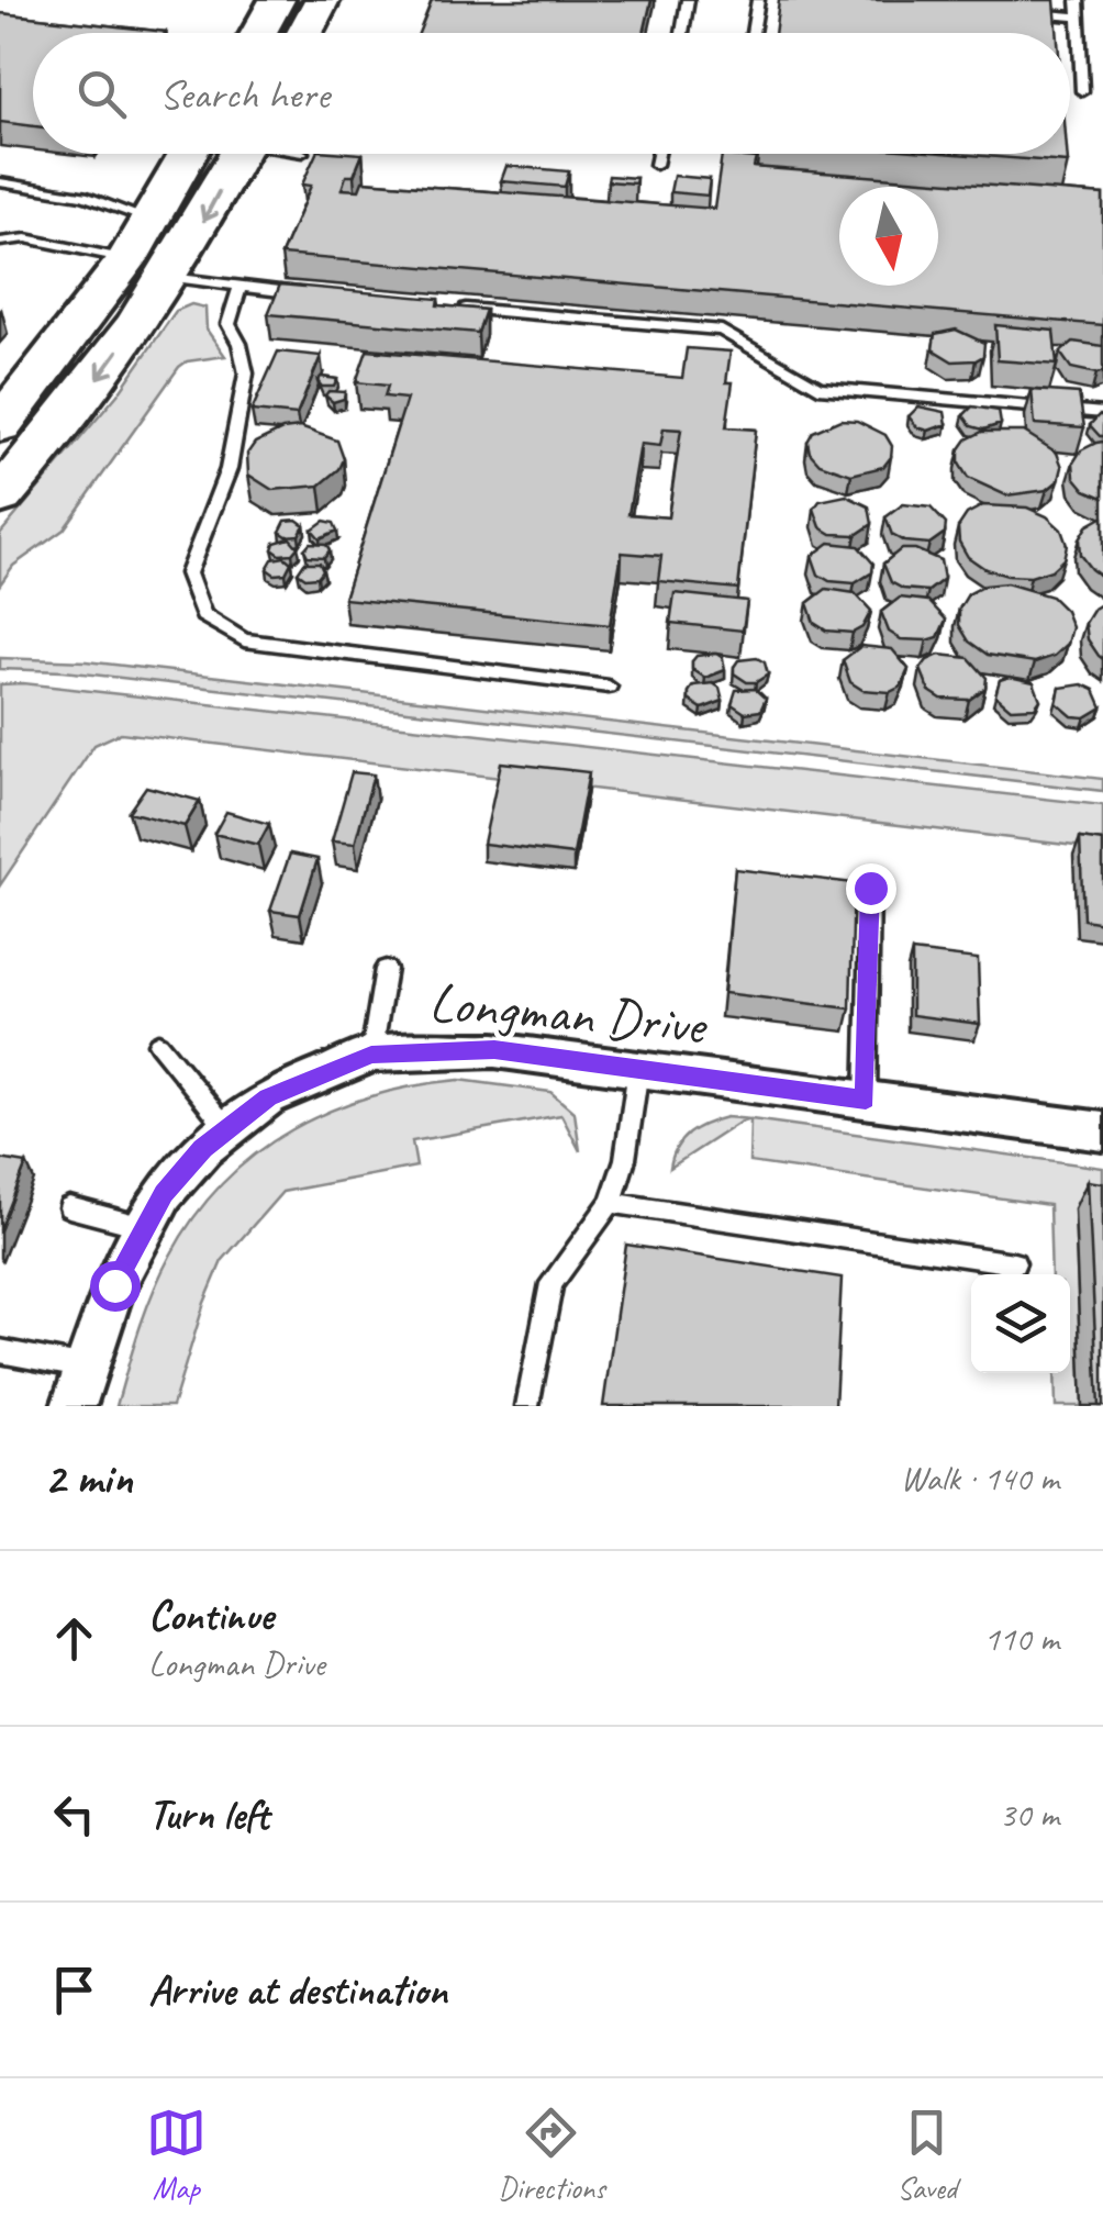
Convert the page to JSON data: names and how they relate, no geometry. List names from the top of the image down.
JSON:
{
  "streets": {
    "street": ["Longman Drive"]
  },
  "north": "bottom",
  "page": {
    "search": "Search here",
    "heading": ["2 min", "Walk · 140 m"],
    "list": [
      ["Continue", "Longman Drive", "110 m"],
      ["Turn left", "30 m"],
      "Arrive at destination"
    ],
    "nav": ["Map", "Directions", "Saved"]
  }
}
